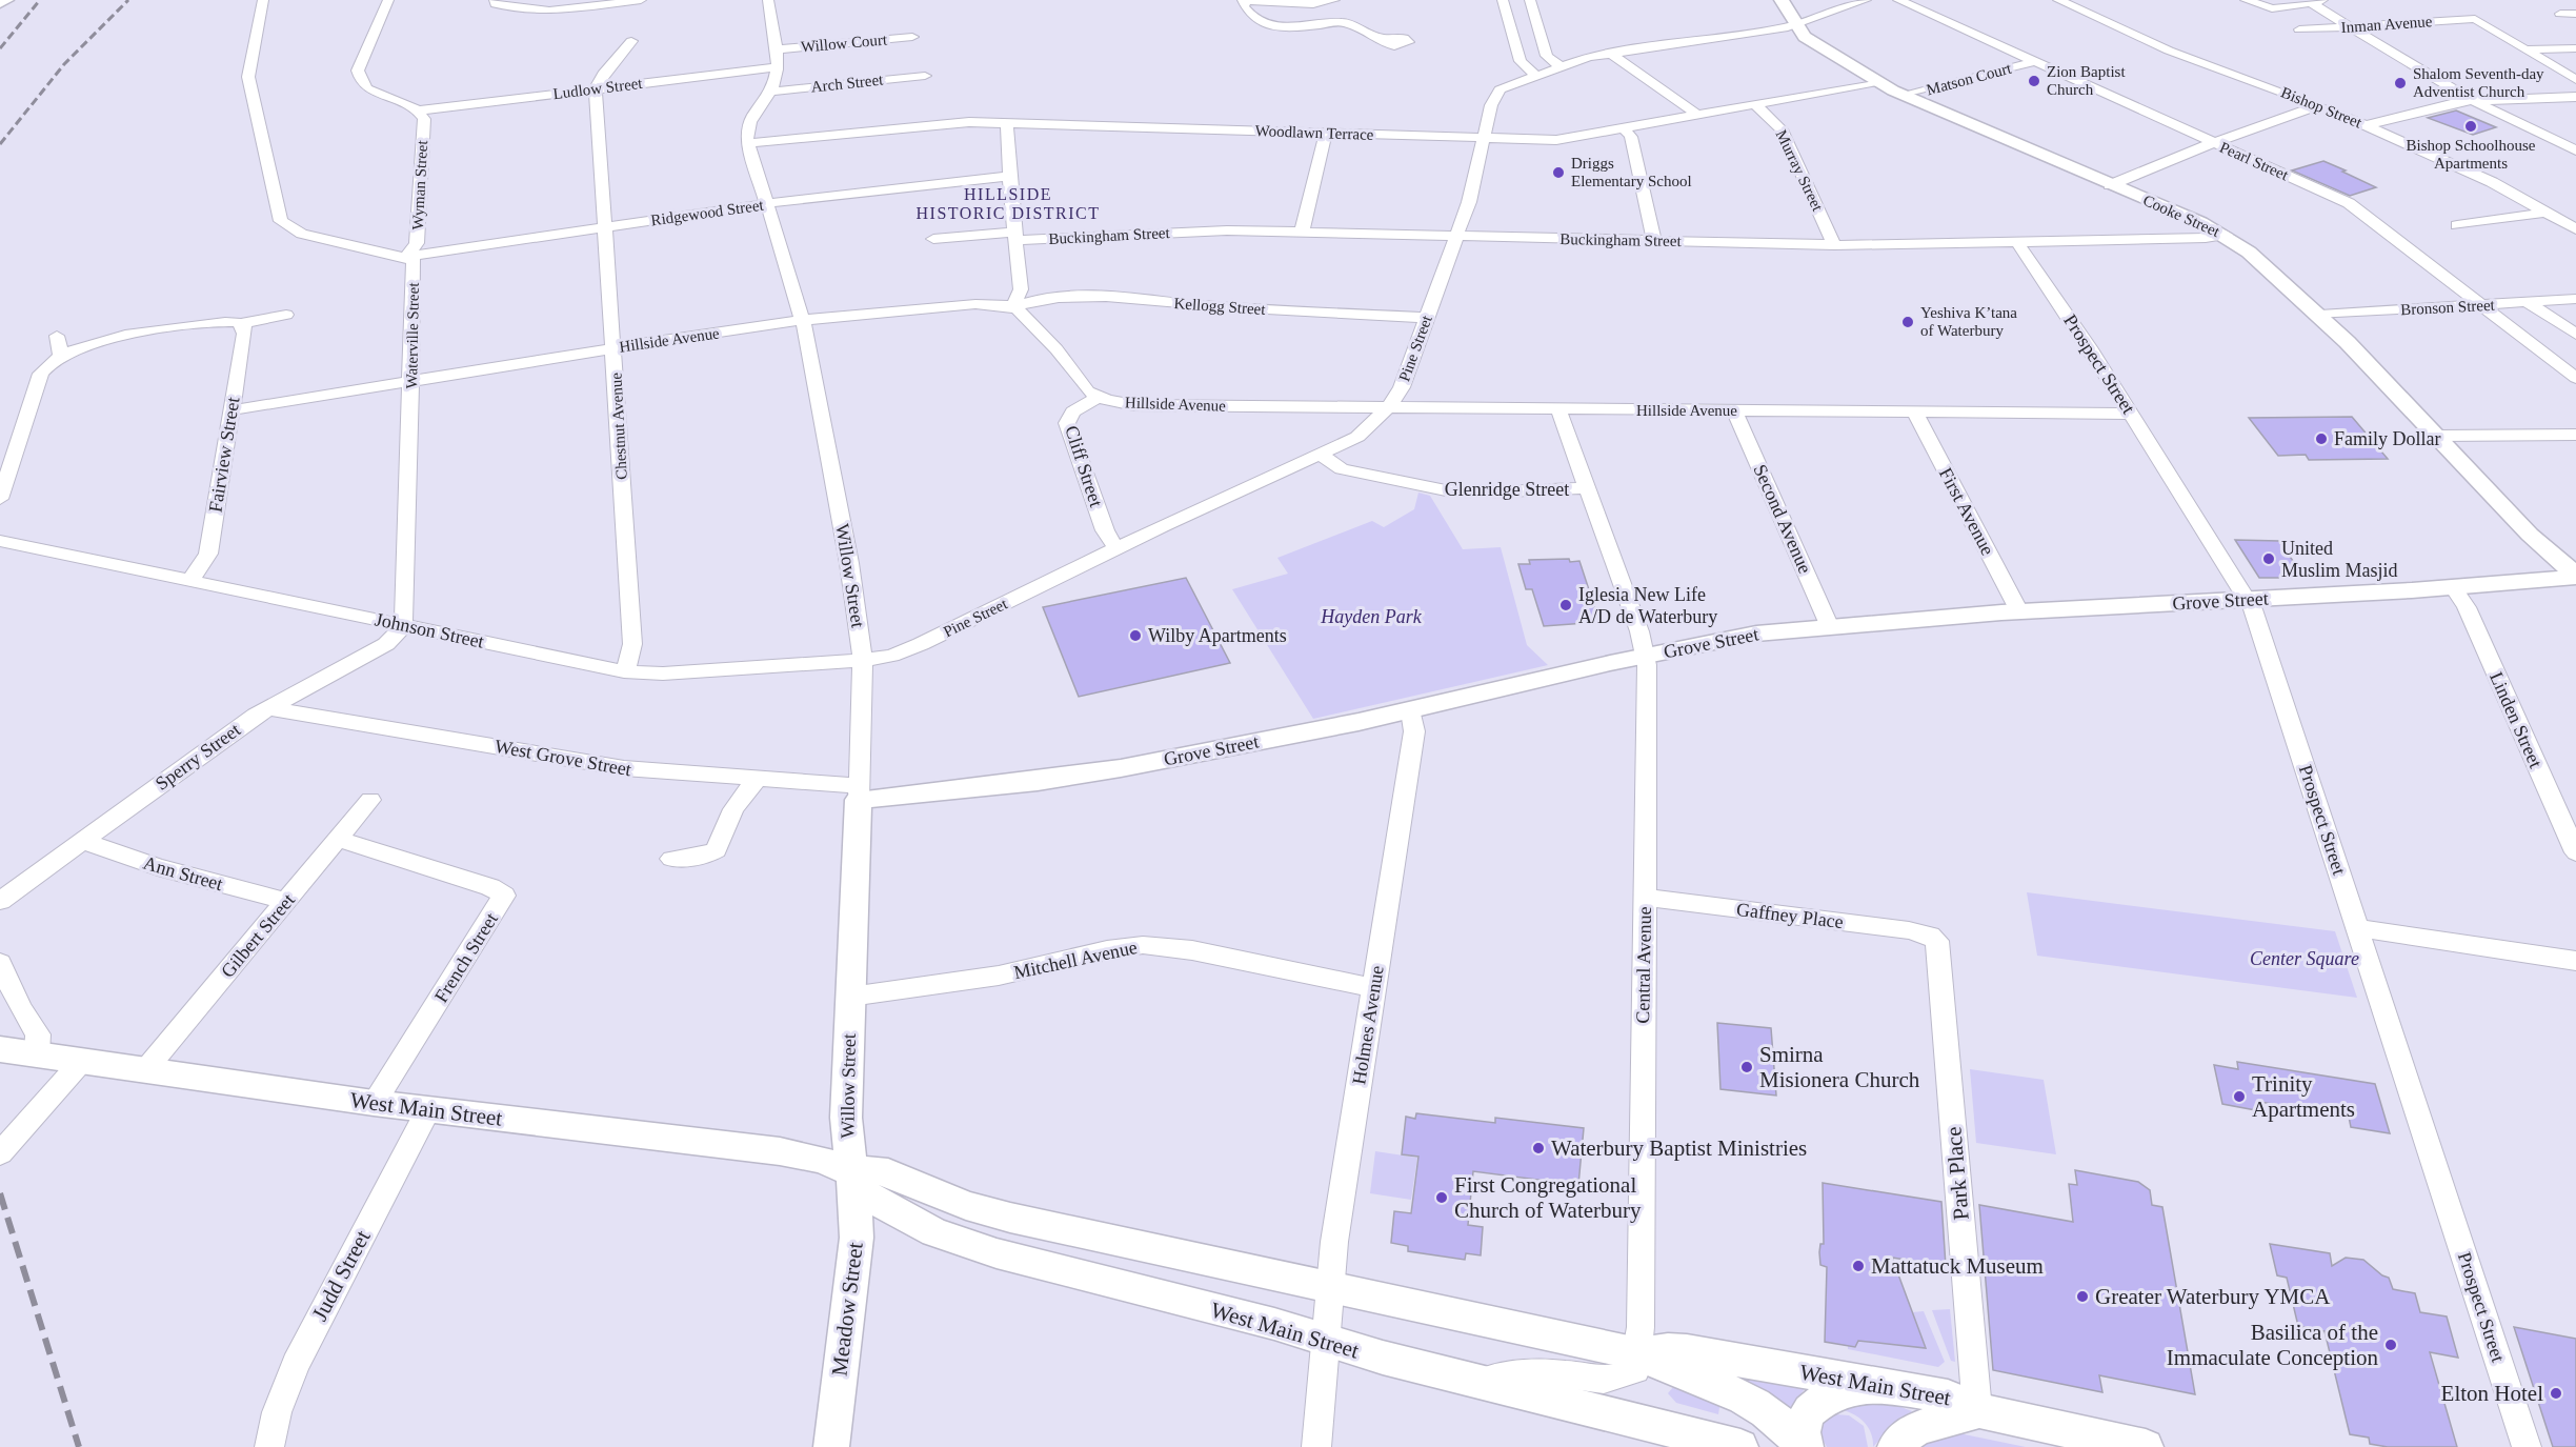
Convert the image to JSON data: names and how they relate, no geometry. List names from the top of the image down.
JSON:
{
  "streets": {
    "main road": [
      "Cooke Street",
      "Willow Street",
      "Grove Street",
      "West Main Street",
      "Meadow Street"
    ],
    "street": [
      "Inman Avenue",
      "Willow Court",
      "Matson Court",
      "Arch Street",
      "Ludlow Street",
      "Bishop Street",
      "Woodlawn Terrace",
      "Pearl Street",
      "Murray Street",
      "Wyman Street",
      "Ridgewood Street",
      "Buckingham Street",
      "Kellogg Street",
      "Bronson Street",
      "Waterville Street",
      "Hillside Avenue",
      "Pine Street",
      "Prospect Street",
      "Chestnut Avenue",
      "Fairview Street",
      "Cliff Street",
      "Glenridge Street",
      "First Avenue",
      "Second Avenue",
      "Johnson Street",
      "Linden Street",
      "Sperry Street",
      "West Grove Street",
      "Ann Street",
      "Gaffney Place",
      "Gilbert Street",
      "French Street",
      "Mitchell Avenue",
      "Central Avenue",
      "Holmes Avenue",
      "Park Place",
      "Judd Street"
    ]
  },
  "crossings": [
    ["Matson Court", "Pearl Street"],
    ["Matson Court", "Cooke Street"],
    ["Ludlow Street", "Wyman Street"],
    ["Ludlow Street", "Chestnut Avenue"],
    ["Woodlawn Terrace", "Murray Street"],
    ["Woodlawn Terrace", "Cooke Street"],
    ["Woodlawn Terrace", "Pine Street"],
    ["Woodlawn Terrace", "Willow Street"],
    ["Pearl Street", "Bronson Street"],
    ["Murray Street", "Buckingham Street"],
    ["Wyman Street", "Ridgewood Street"],
    ["Wyman Street", "Waterville Street"],
    ["Ridgewood Street", "Waterville Street"],
    ["Ridgewood Street", "Chestnut Avenue"],
    ["Ridgewood Street", "Willow Street"],
    ["Cooke Street", "Buckingham Street"],
    ["Cooke Street", "Bronson Street"],
    ["Cooke Street", "Pine Street"],
    ["Cooke Street", "Grove Street"],
    ["Buckingham Street", "Pine Street"],
    ["Buckingham Street", "Prospect Street"],
    ["Kellogg Street", "Hillside Avenue"],
    ["Kellogg Street", "Pine Street"],
    ["Waterville Street", "Hillside Avenue"],
    ["Waterville Street", "Johnson Street"],
    ["Waterville Street", "Sperry Street"],
    ["Hillside Avenue", "Pine Street"],
    ["Hillside Avenue", "Prospect Street"],
    ["Hillside Avenue", "Chestnut Avenue"],
    ["Hillside Avenue", "Fairview Street"],
    ["Hillside Avenue", "Cliff Street"],
    ["Hillside Avenue", "First Avenue"],
    ["Hillside Avenue", "Second Avenue"],
    ["Hillside Avenue", "Willow Street"],
    ["Hillside Avenue", "Central Avenue"],
    ["Pine Street", "Cliff Street"],
    ["Pine Street", "Glenridge Street"],
    ["Pine Street", "Willow Street"],
    ["Pine Street", "Johnson Street"],
    ["Prospect Street", "Grove Street"],
    ["Chestnut Avenue", "Johnson Street"],
    ["Fairview Street", "Johnson Street"],
    ["Glenridge Street", "Central Avenue"],
    ["First Avenue", "Grove Street"],
    ["Second Avenue", "Grove Street"],
    ["Willow Street", "Grove Street"],
    ["Willow Street", "Johnson Street"],
    ["Willow Street", "West Grove Street"],
    ["Willow Street", "Mitchell Avenue"],
    ["Willow Street", "West Main Street"],
    ["Willow Street", "Meadow Street"],
    ["Grove Street", "Linden Street"],
    ["Grove Street", "West Grove Street"],
    ["Grove Street", "Central Avenue"],
    ["Grove Street", "Holmes Avenue"],
    ["Johnson Street", "Sperry Street"],
    ["Sperry Street", "West Grove Street"],
    ["Sperry Street", "Ann Street"],
    ["Ann Street", "Gilbert Street"],
    ["Gaffney Place", "Central Avenue"],
    ["Gaffney Place", "Park Place"],
    ["Gilbert Street", "French Street"],
    ["Gilbert Street", "West Main Street"],
    ["French Street", "West Main Street"],
    ["Mitchell Avenue", "Holmes Avenue"],
    ["Central Avenue", "West Main Street"],
    ["Holmes Avenue", "West Main Street"],
    ["West Main Street", "Park Place"],
    ["West Main Street", "Judd Street"],
    ["West Main Street", "Meadow Street"]
  ],
  "districts": ["HILLSIDE HISTORIC DISTRICT"],
  "parks": ["Hayden Park", "Center Square"],
  "places": [
    "Zion Baptist Church",
    "Shalom Seventh-day Adventist Church",
    "Bishop Schoolhouse Apartments",
    "Driggs Elementary School",
    "Yeshiva K’tana of Waterbury",
    "Family Dollar",
    "United Muslim Masjid",
    "Iglesia New Life A/D de Waterbury",
    "Wilby Apartments",
    "Smirna Misionera Church",
    "Trinity Apartments",
    "Waterbury Baptist Ministries",
    "First Congregational Church of Waterbury",
    "Mattatuck Museum",
    "Greater Waterbury YMCA",
    "Basilica of the Immaculate Conception",
    "Elton Hotel"
  ]
}
